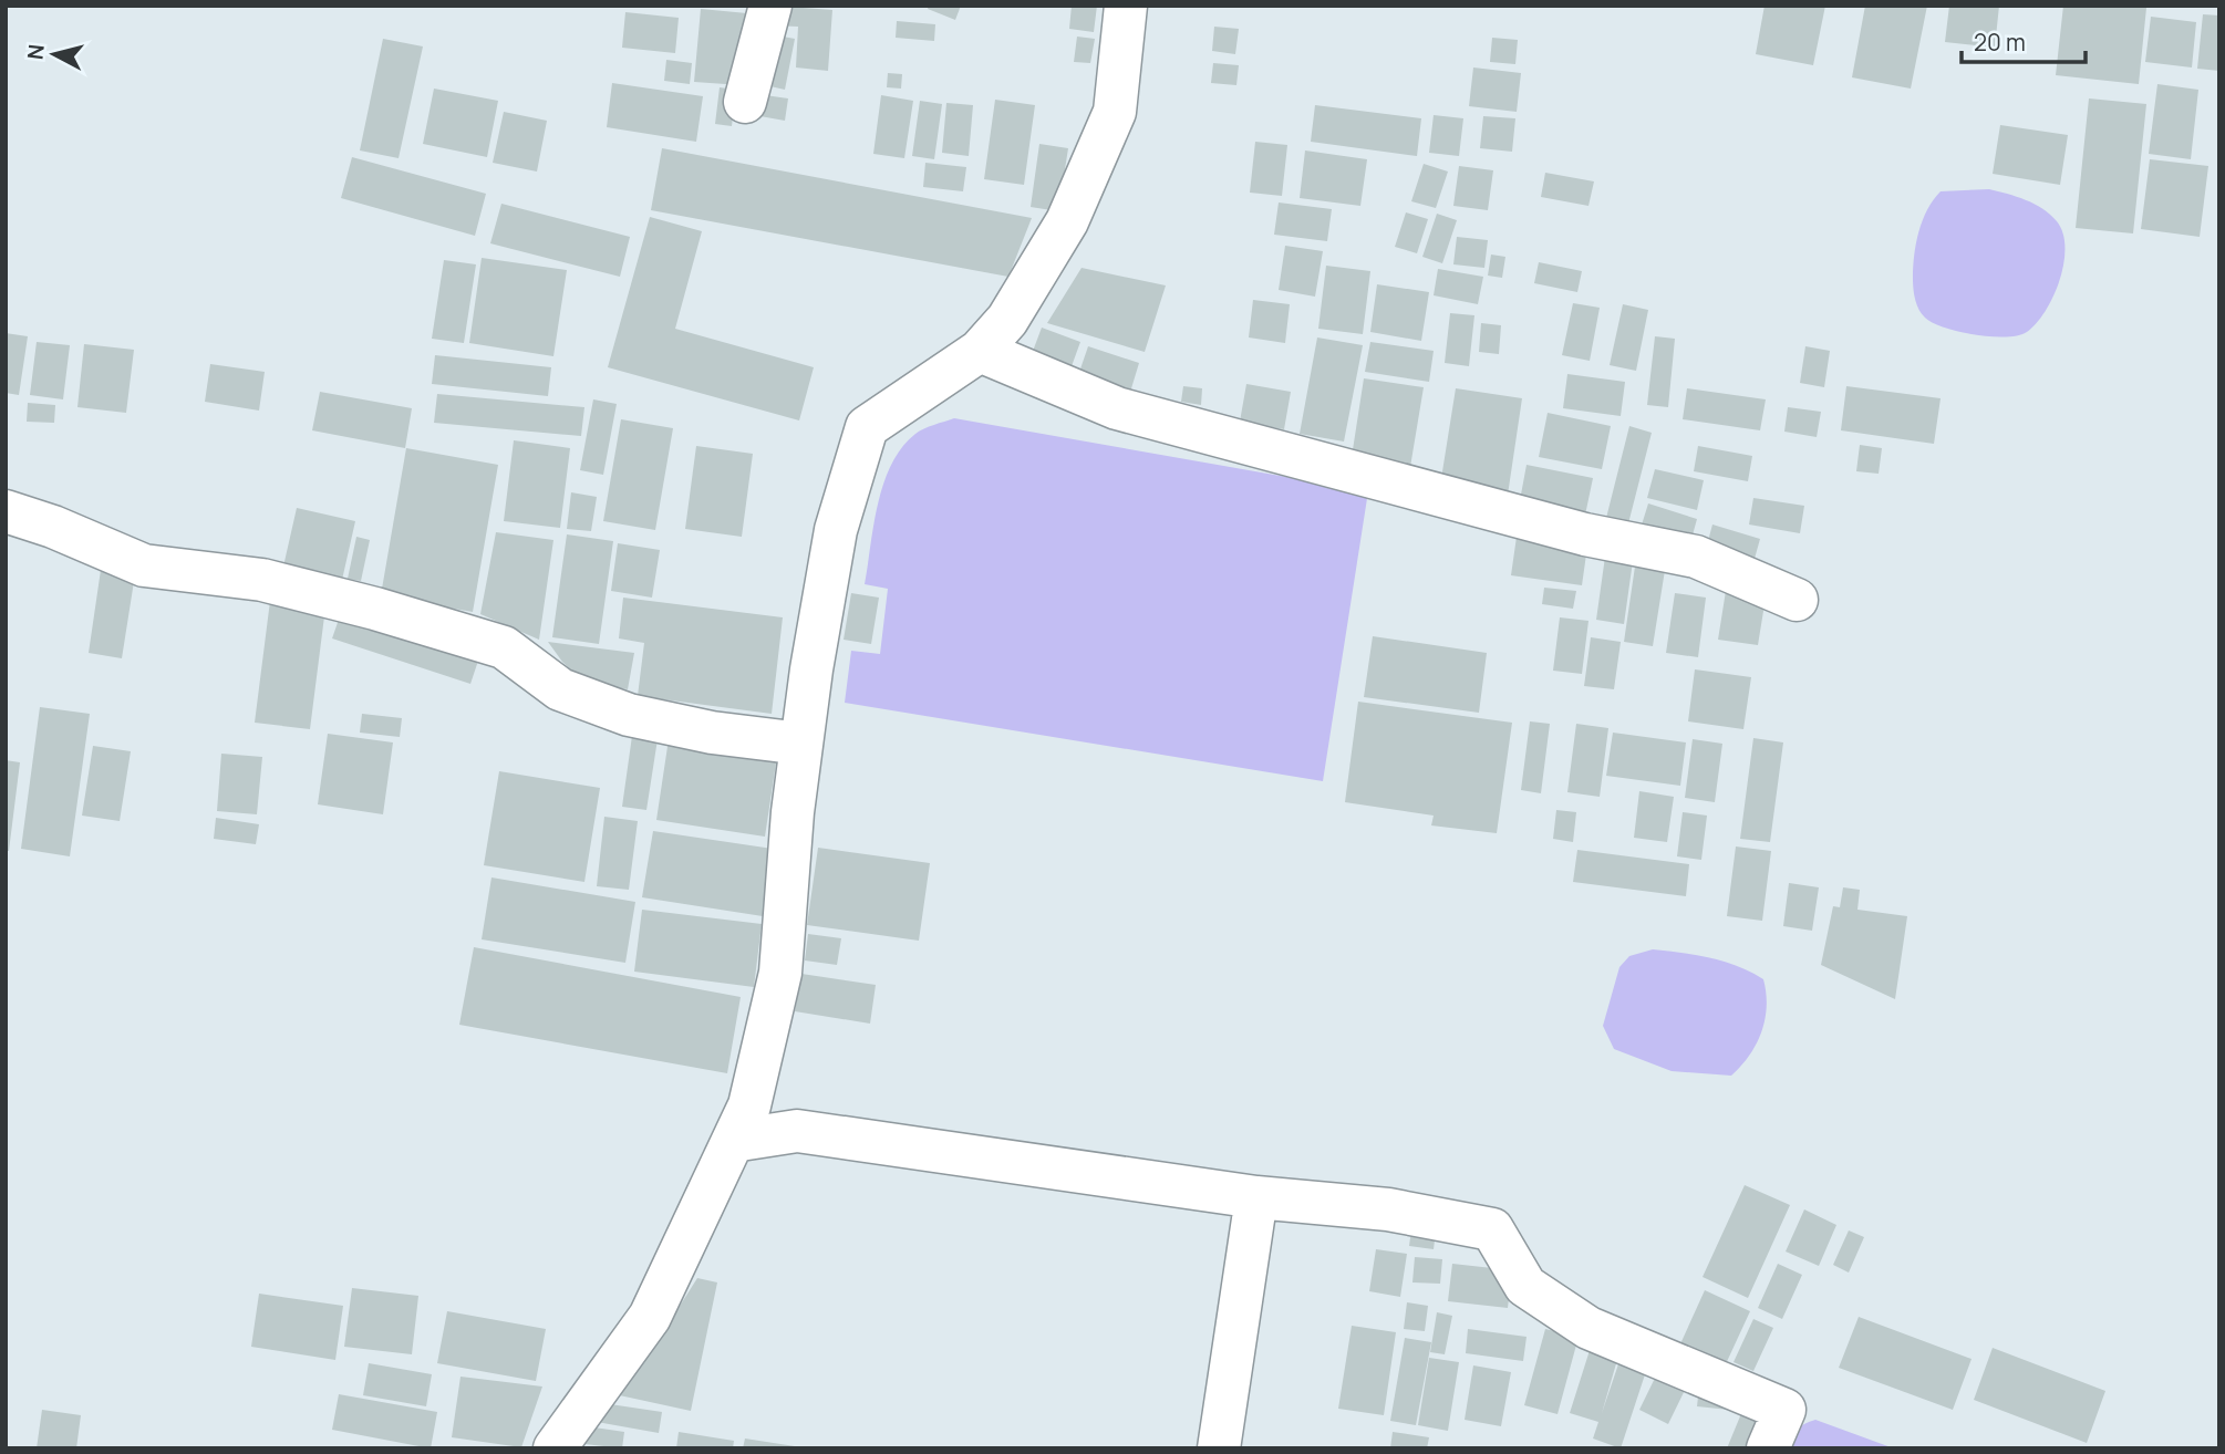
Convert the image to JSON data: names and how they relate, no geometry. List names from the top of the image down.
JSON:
{
  "scale_bar": "20 m",
  "north": "left"
}
